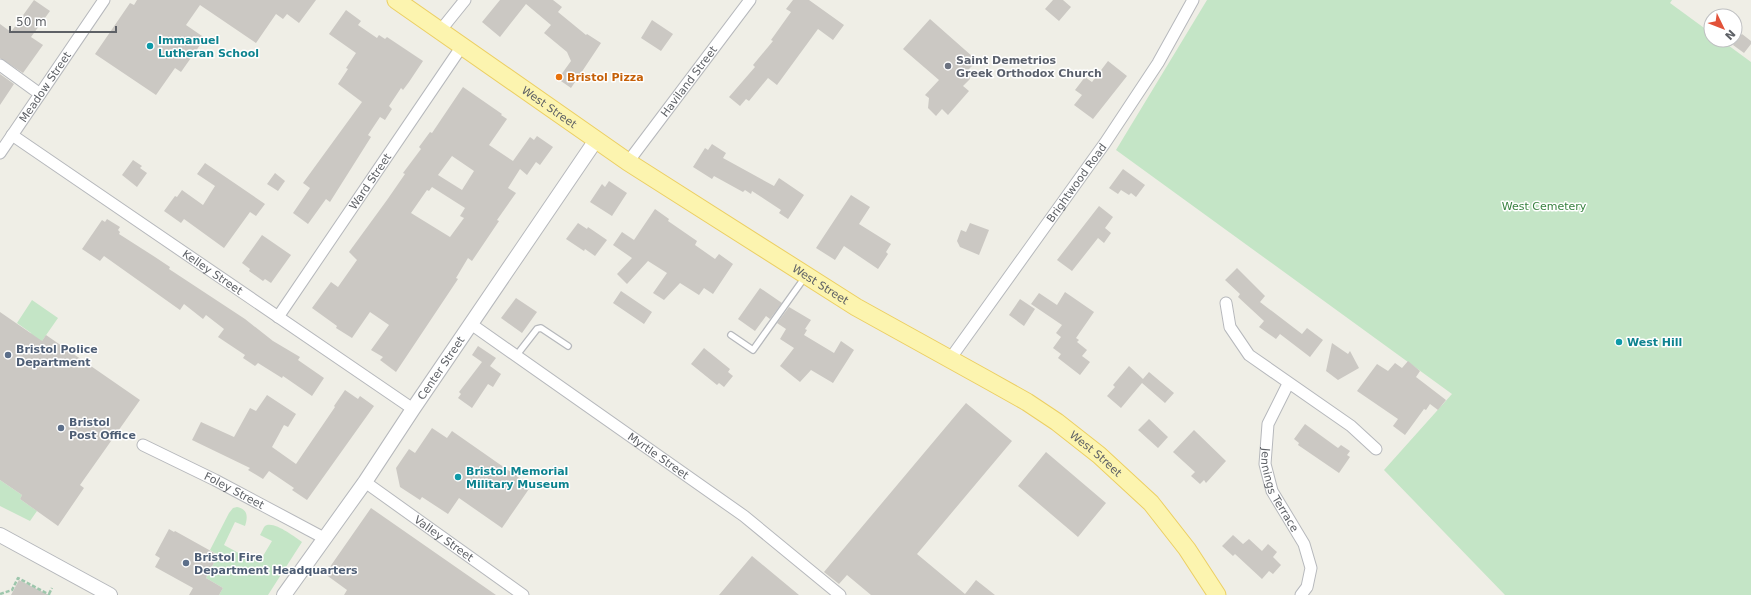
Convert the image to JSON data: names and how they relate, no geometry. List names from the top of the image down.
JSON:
{
  "streets": {
    "main road": ["West Street"],
    "street": [
      "Haviland Street",
      "Meadow Street",
      "Ward Street",
      "Brightwood Road",
      "Kelley Street",
      "Center Street",
      "Myrtle Street",
      "Jennings Terrace",
      "Foley Street",
      "Valley Street"
    ]
  },
  "crossings": [
    ["Haviland Street", "West Street"],
    ["Meadow Street", "Kelley Street"],
    ["West Street", "Ward Street"],
    ["West Street", "Brightwood Road"],
    ["West Street", "Center Street"],
    ["Ward Street", "Kelley Street"],
    ["Kelley Street", "Center Street"],
    ["Center Street", "Myrtle Street"],
    ["Center Street", "Foley Street"],
    ["Center Street", "Valley Street"]
  ],
  "parks": ["West Cemetery"],
  "places": [
    "Immanuel Lutheran School",
    "Saint Demetrios Greek Orthodox Church",
    "Bristol Pizza",
    "West Hill",
    "Bristol Police Department",
    "Bristol Post Office",
    "Bristol Memorial Military Museum",
    "Bristol Fire Department Headquarters"
  ],
  "scale_bar": "50 m",
  "north": "bottom right"
}
